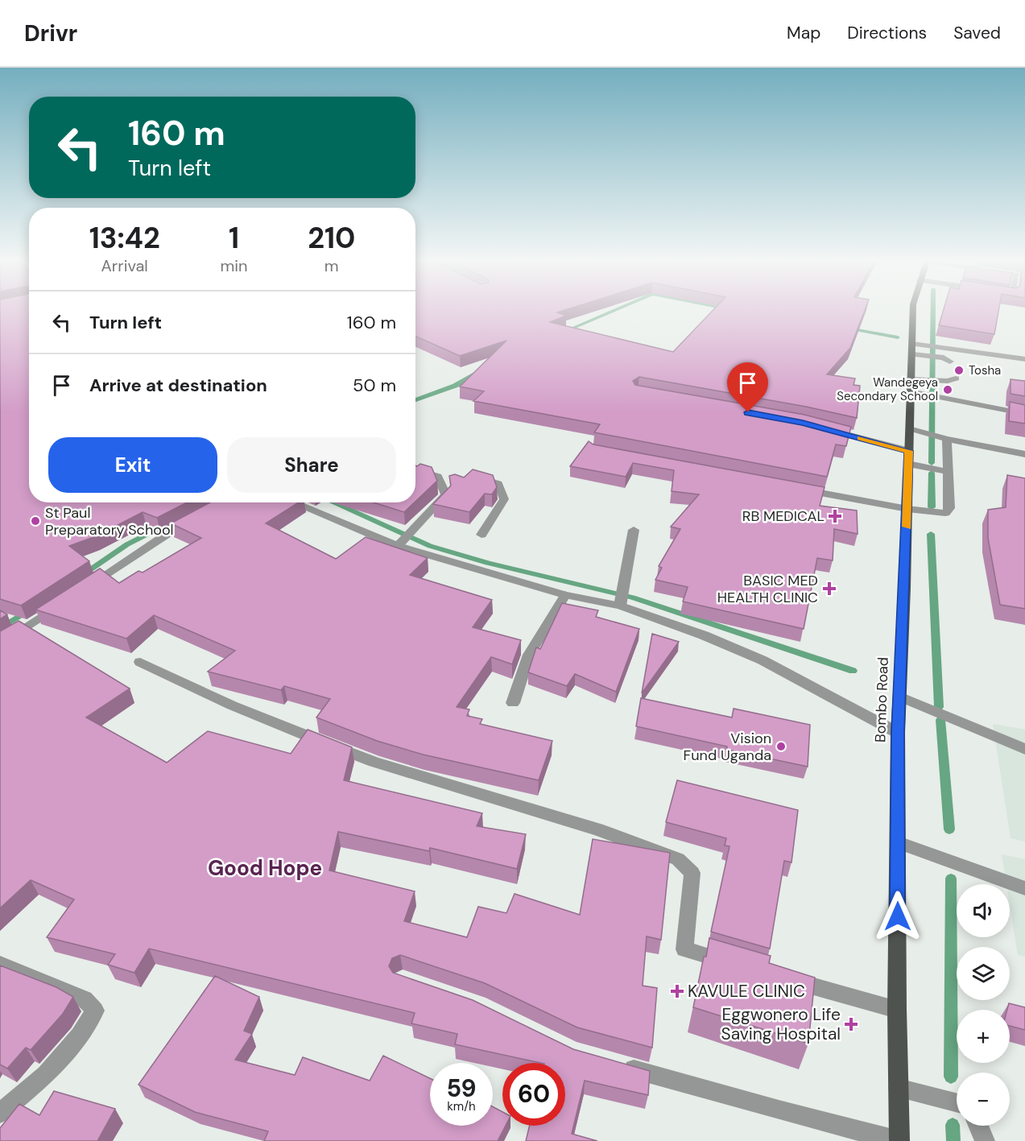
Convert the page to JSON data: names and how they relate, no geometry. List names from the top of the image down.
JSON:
{
  "streets": {
    "main road": ["Bombo Road"]
  },
  "districts": ["Good Hope"],
  "places": {
    "other": [
      "Tosha",
      "Wandegeya Secondary School",
      "St Paul Preparatory School",
      "Vision Fund Uganda"
    ],
    "health": [
      "RB MEDICAL",
      "BASIC MED HEALTH CLINIC",
      "KAVULE CLINIC",
      "Eggwonero Life Saving Hospital"
    ]
  },
  "page": {
    "header": "Drivr",
    "nav": ["Map", "Directions", "Saved"],
    "turn": ["160 m", "Turn left"],
    "eta": [
      "13:42",
      "Arrival",
      "1",
      "min",
      "210",
      "m"
    ],
    "list": [
      {
        "name": "Turn left",
        "value": "160 m"
      },
      {
        "name": "Arrive at destination",
        "value": "50 m"
      }
    ],
    "buttons": ["Exit", "Share"],
    "map_buttons": ["+", "−"],
    "speed": "59 km/h",
    "limit": "60"
  }
}
